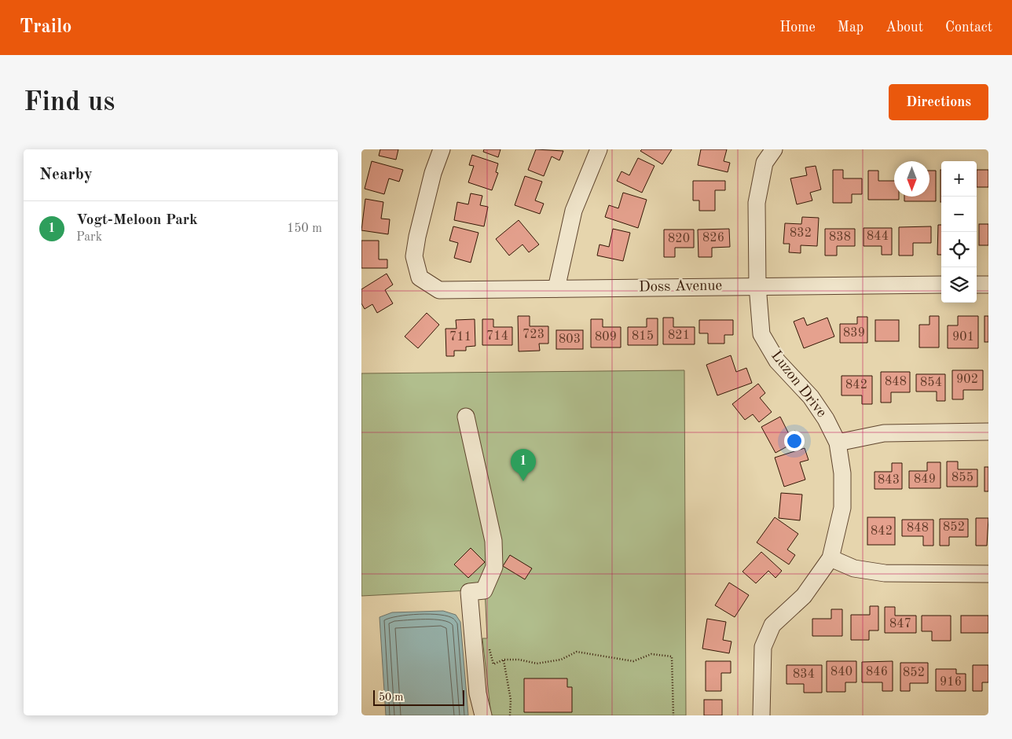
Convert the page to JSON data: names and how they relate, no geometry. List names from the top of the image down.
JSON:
{
  "streets": {
    "street": ["Doss Avenue", "Luzon Drive"]
  },
  "crossings": [
    ["Doss Avenue", "Luzon Drive"]
  ],
  "house_numbers": [
    "832",
    "844",
    "838",
    "826",
    "820",
    "839",
    "723",
    "821",
    "714",
    "815",
    "711",
    "809",
    "901",
    "803",
    "902",
    "848",
    "854",
    "842",
    "855",
    "849",
    "843",
    "852",
    "848",
    "842",
    "847",
    "840",
    "846",
    "852",
    "834",
    "916"
  ],
  "scale_bar": "50 m",
  "north": "bottom",
  "page": {
    "header": "Trailo",
    "nav": [
      "Home",
      "Map",
      "About",
      "Contact"
    ],
    "buttons": "Directions",
    "title": "Find us",
    "heading": "Nearby",
    "map_buttons": ["+", "−"],
    "list": [
      {
        "mark": "1",
        "name": "Vogt-Meloon Park",
        "note": "Park",
        "value": "150 m"
      }
    ],
    "pins": "1",
    "scale": "50 m"
  }
}
